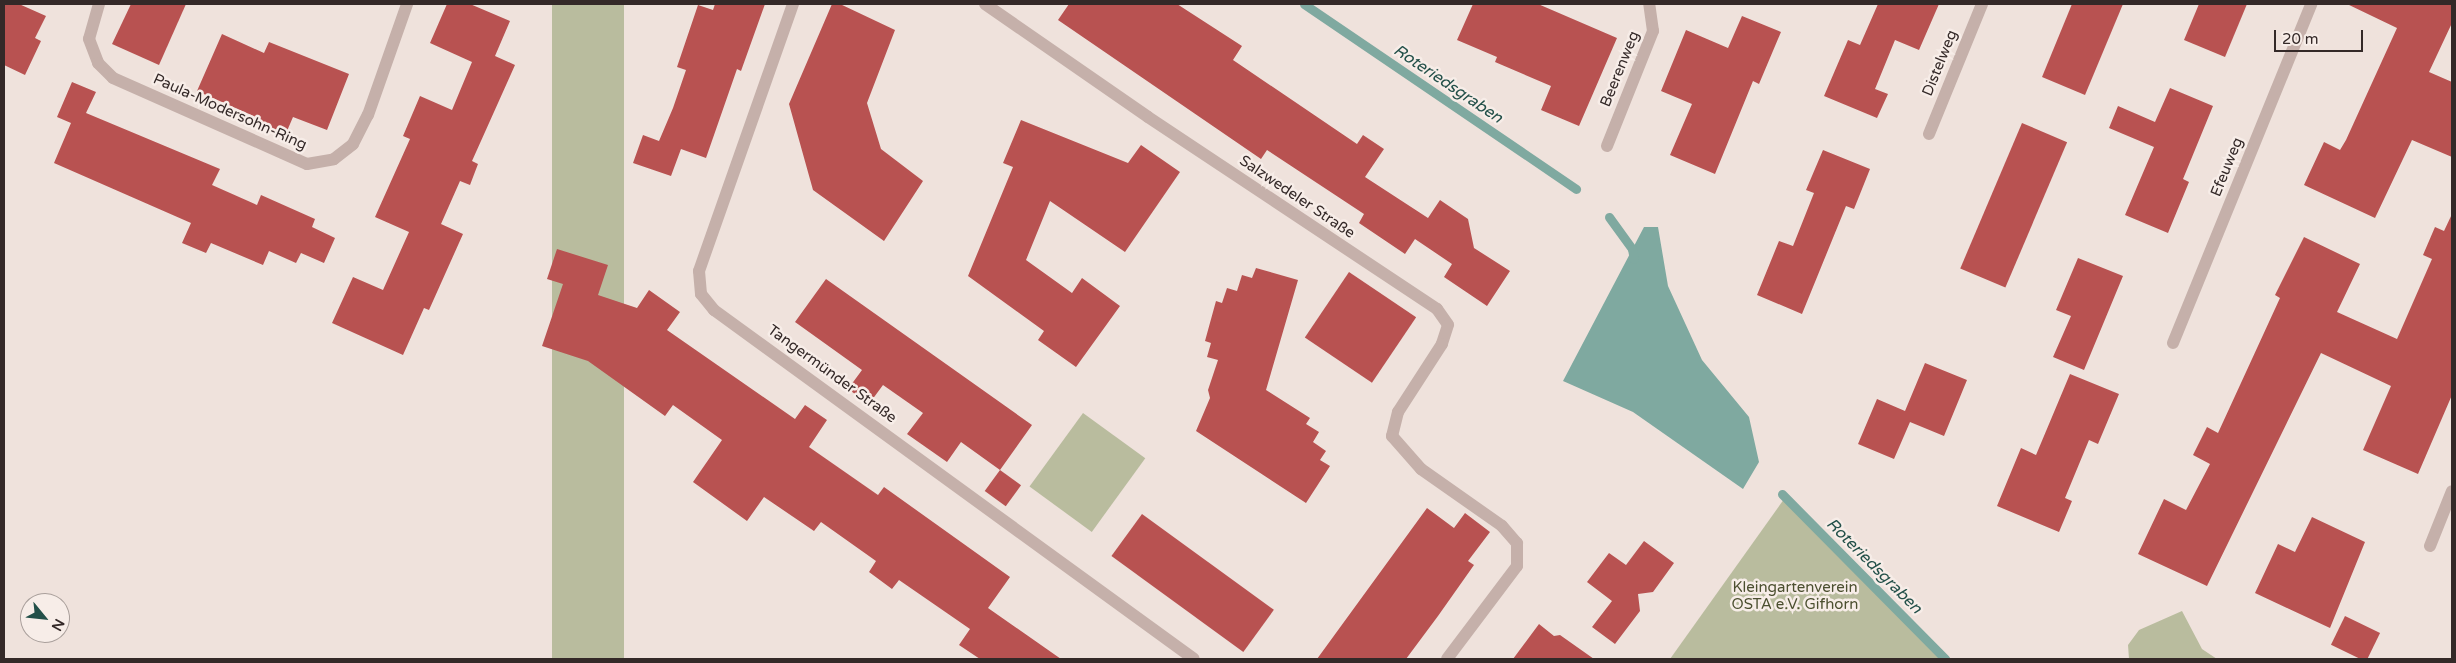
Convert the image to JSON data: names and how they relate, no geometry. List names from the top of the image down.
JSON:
{
  "streets": {
    "street": [
      "Distelweg",
      "Beerenweg",
      "Paula-Modersohn-Ring",
      "Efeuweg",
      "Salzwedeler Straße",
      "Tangermünder Straße"
    ]
  },
  "water": ["Roteriedsgraben"],
  "parks": ["Kleingartenverein OSTA e.V. Gifhorn"],
  "scale_bar": "20 m",
  "north": "bottom right"
}
